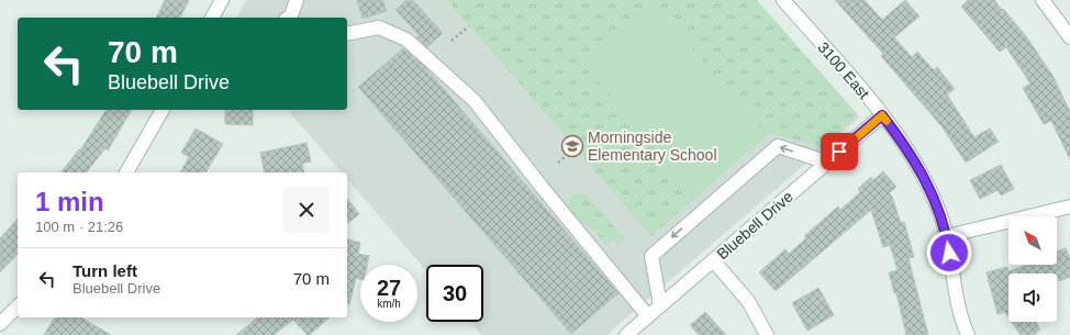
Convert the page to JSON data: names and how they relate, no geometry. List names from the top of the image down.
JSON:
{
  "streets": {
    "street": ["3100 East", "Bluebell Drive"]
  },
  "crossings": [
    ["3100 East", "Bluebell Drive"]
  ],
  "places": {
    "school or university": ["Morningside Elementary School"]
  },
  "north": "top left",
  "page": {
    "turn": ["70 m", "Bluebell Drive"],
    "heading": ["1 min", "100 m · 21:26"],
    "list": [
      {
        "name": "Turn left",
        "note": "Bluebell Drive",
        "value": "70 m"
      }
    ],
    "speed": "27 km/h",
    "limit": "30"
  }
}
